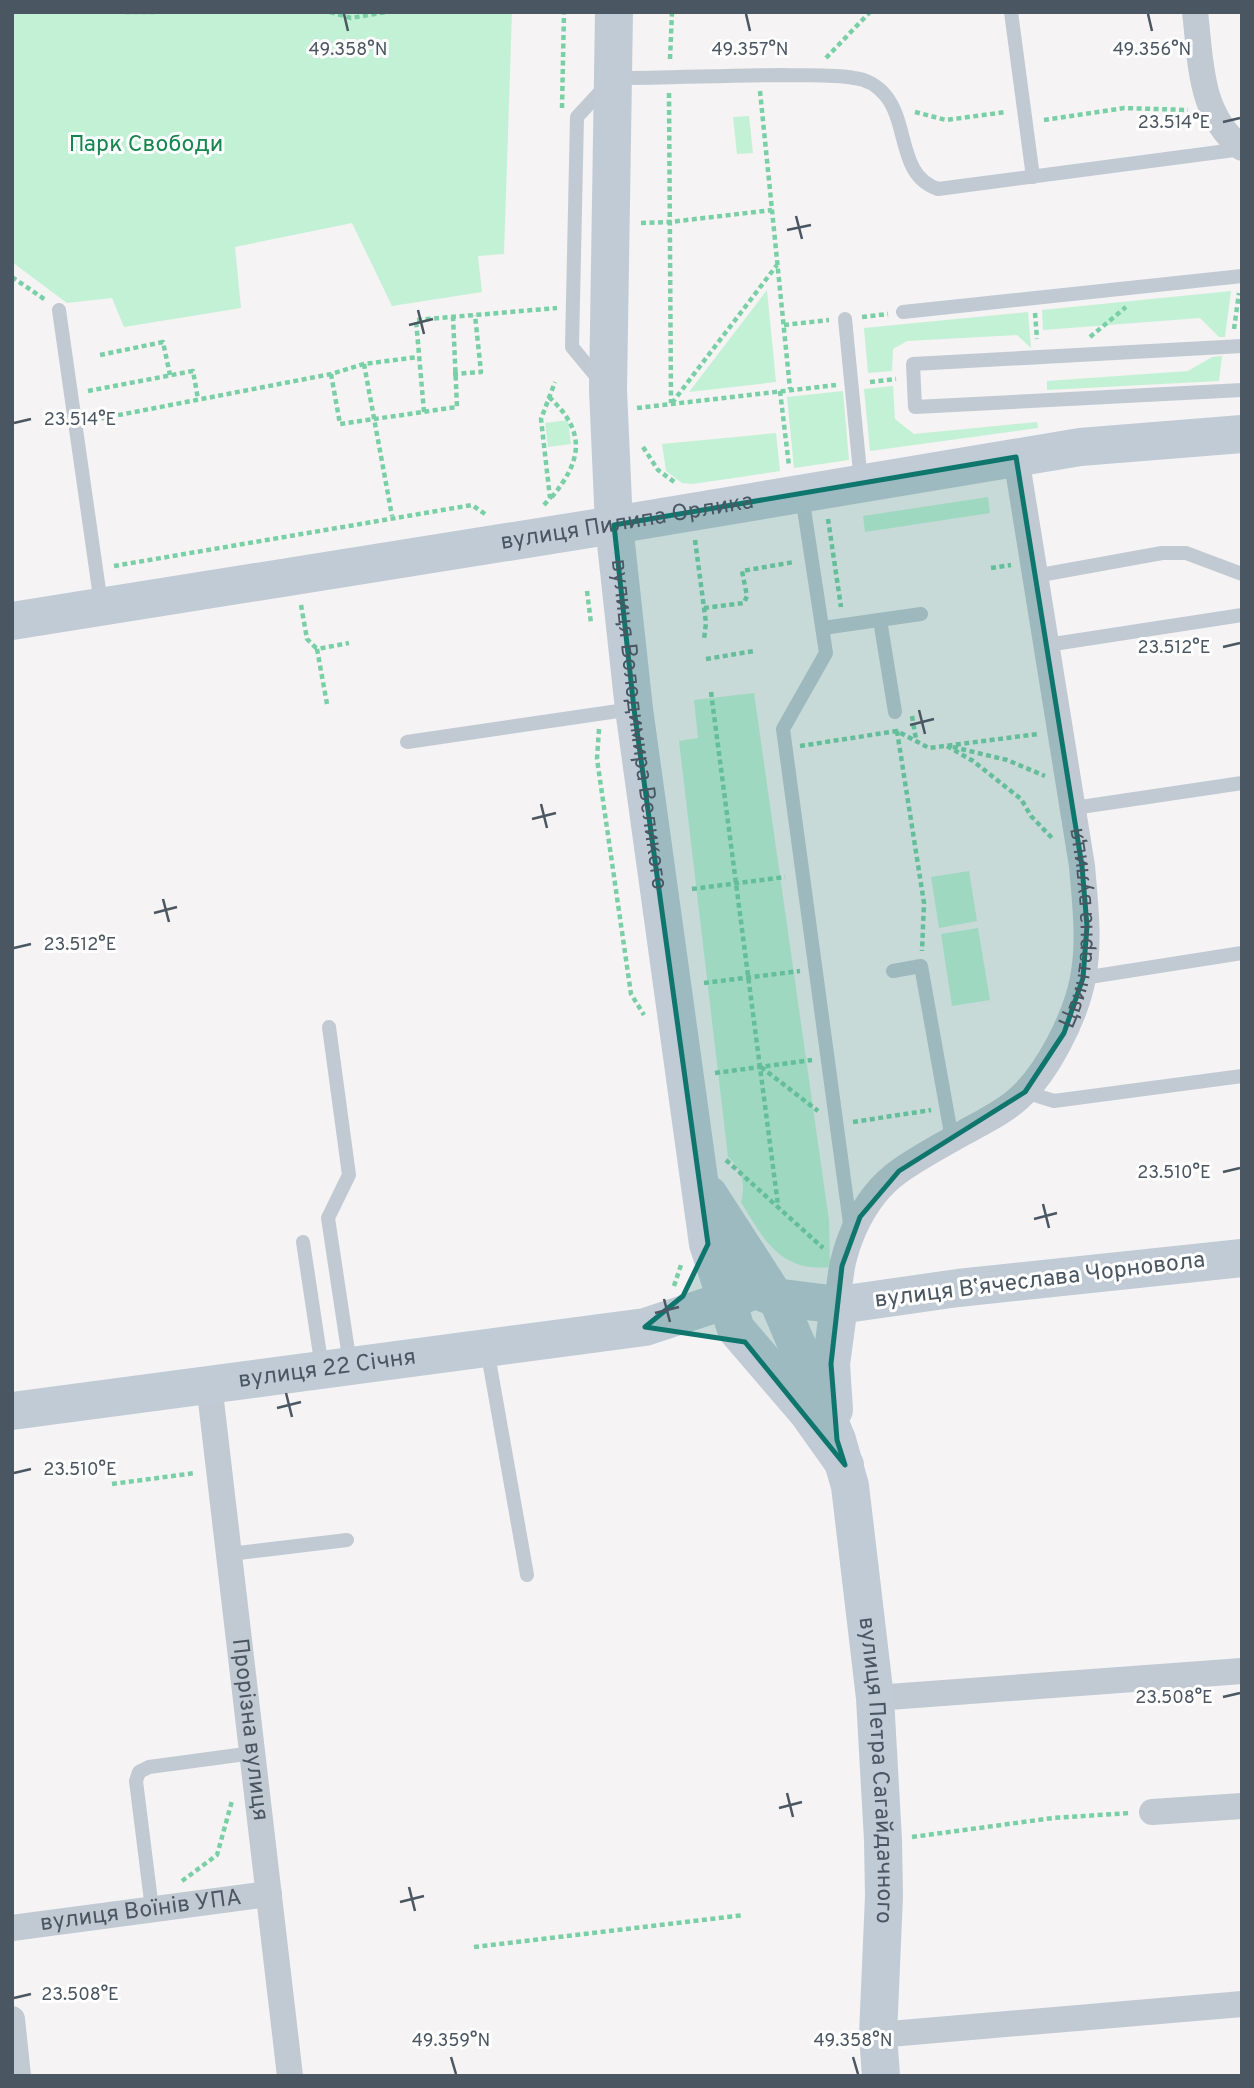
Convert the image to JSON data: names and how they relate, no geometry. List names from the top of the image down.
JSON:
{
  "streets": {
    "main road": [
      "вулиця Пилипа Орлика",
      "вулиця Володимира Великого",
      "вулиця Вʼячеслава Чорновола",
      "вулиця 22 Січня",
      "вулиця Петра Сагайдачного"
    ],
    "street": ["Цвинтарна вулиця", "Прорізна вулиця", "вулиця Воїнів УПА"]
  },
  "crossings": [
    ["вулиця Пилипа Орлика", "вулиця Володимира Великого"],
    ["вулиця Пилипа Орлика", "Цвинтарна вулиця"],
    ["вулиця Володимира Великого", "вулиця 22 Січня"],
    ["Цвинтарна вулиця", "вулиця Вʼячеслава Чорновола"],
    ["Цвинтарна вулиця", "вулиця Петра Сагайдачного"],
    ["вулиця Вʼячеслава Чорновола", "вулиця Петра Сагайдачного"],
    ["вулиця 22 Січня", "Прорізна вулиця"],
    ["Прорізна вулиця", "вулиця Воїнів УПА"]
  ],
  "parks": ["Парк Свободи"],
  "coordinates": [
    "49.358°N",
    "49.357°N",
    "49.356°N",
    "23.514°E",
    "23.512°E",
    "23.510°E",
    "23.508°E",
    "49.359°N"
  ]
}
